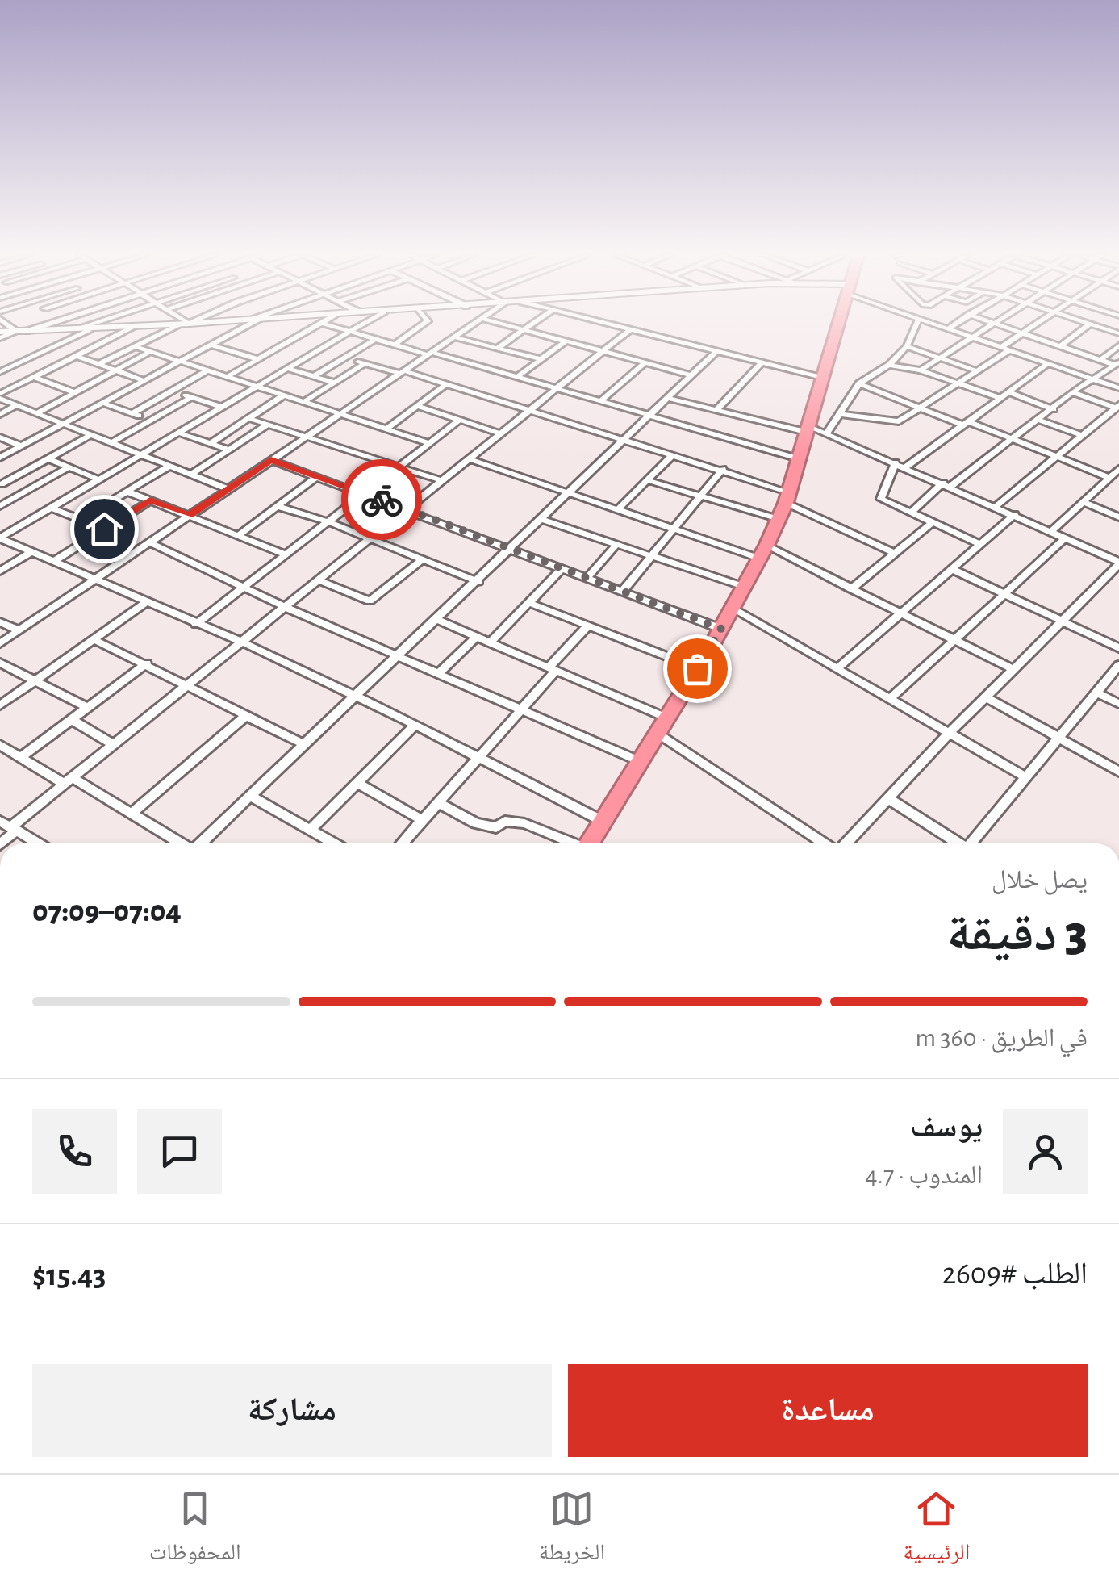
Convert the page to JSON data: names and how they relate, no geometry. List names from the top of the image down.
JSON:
{
  "page": {
    "heading": ["3 دقيقة", "يصل خلال", "07:04–07:09"],
    "panel": [
      "يوسف",
      "المندوب · 4.7",
      "الطلب #2609",
      "$15.43"
    ],
    "bar": "في الطريق · 360 m",
    "buttons": ["مساعدة", "مشاركة"],
    "tabs": ["الرئيسية", "الخريطة", "المحفوظات"]
  }
}
